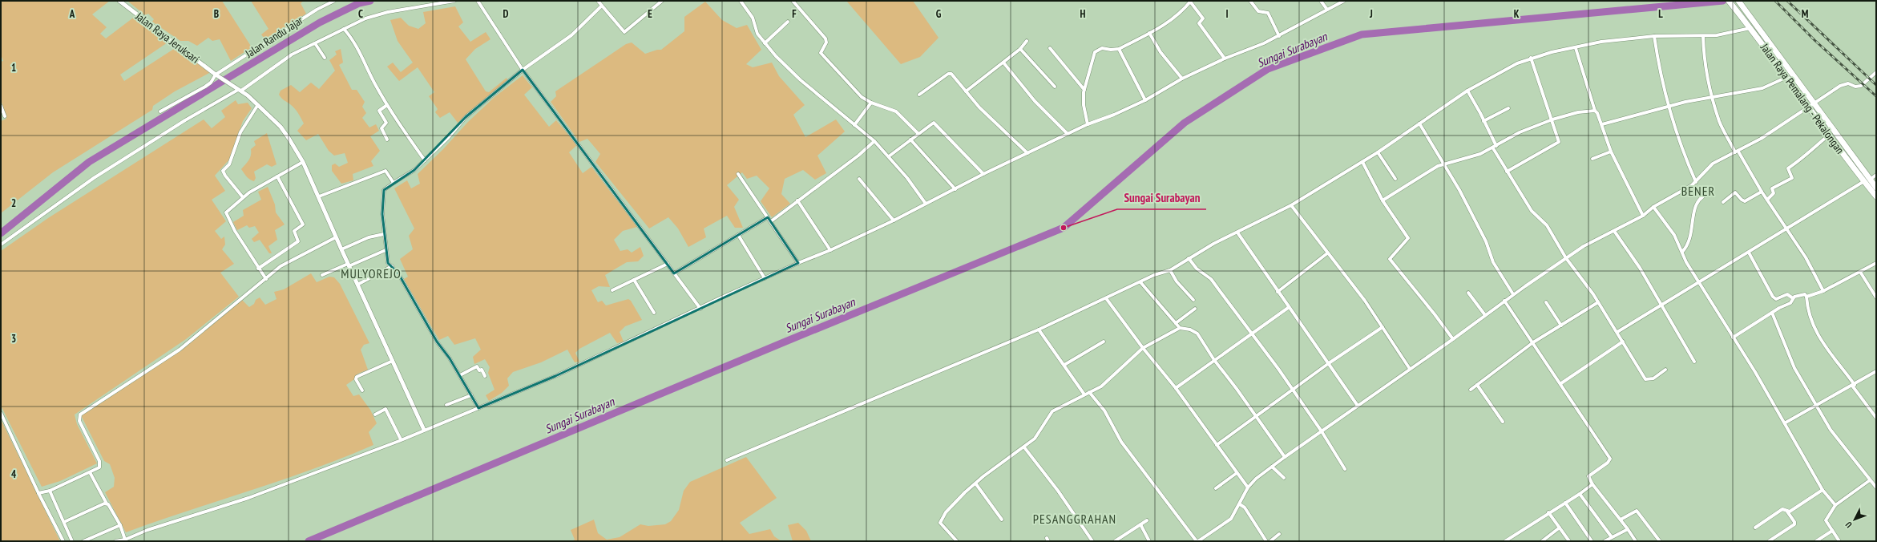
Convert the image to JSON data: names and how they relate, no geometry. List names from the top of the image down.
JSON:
{
  "streets": {
    "highway": ["Jalan Raya Pemalang - Pekalongan"],
    "street": ["Jalan Randu Jajar", "Jalan Raya Jeruksari"]
  },
  "crossings": [
    ["Jalan Randu Jajar", "Jalan Raya Jeruksari"]
  ],
  "districts": ["BENER", "MULYOREJO", "PESANGGRAHAN"],
  "water": ["Sungai Surabayan"],
  "places": ["Sungai Surabayan"],
  "north": "bottom left",
  "grid": {
    "columns": [
      "A",
      "B",
      "C",
      "D",
      "E",
      "F",
      "G",
      "H",
      "I",
      "J",
      "K",
      "L",
      "M"
    ],
    "rows": [
      "1",
      "2",
      "3",
      "4"
    ]
  }
}
